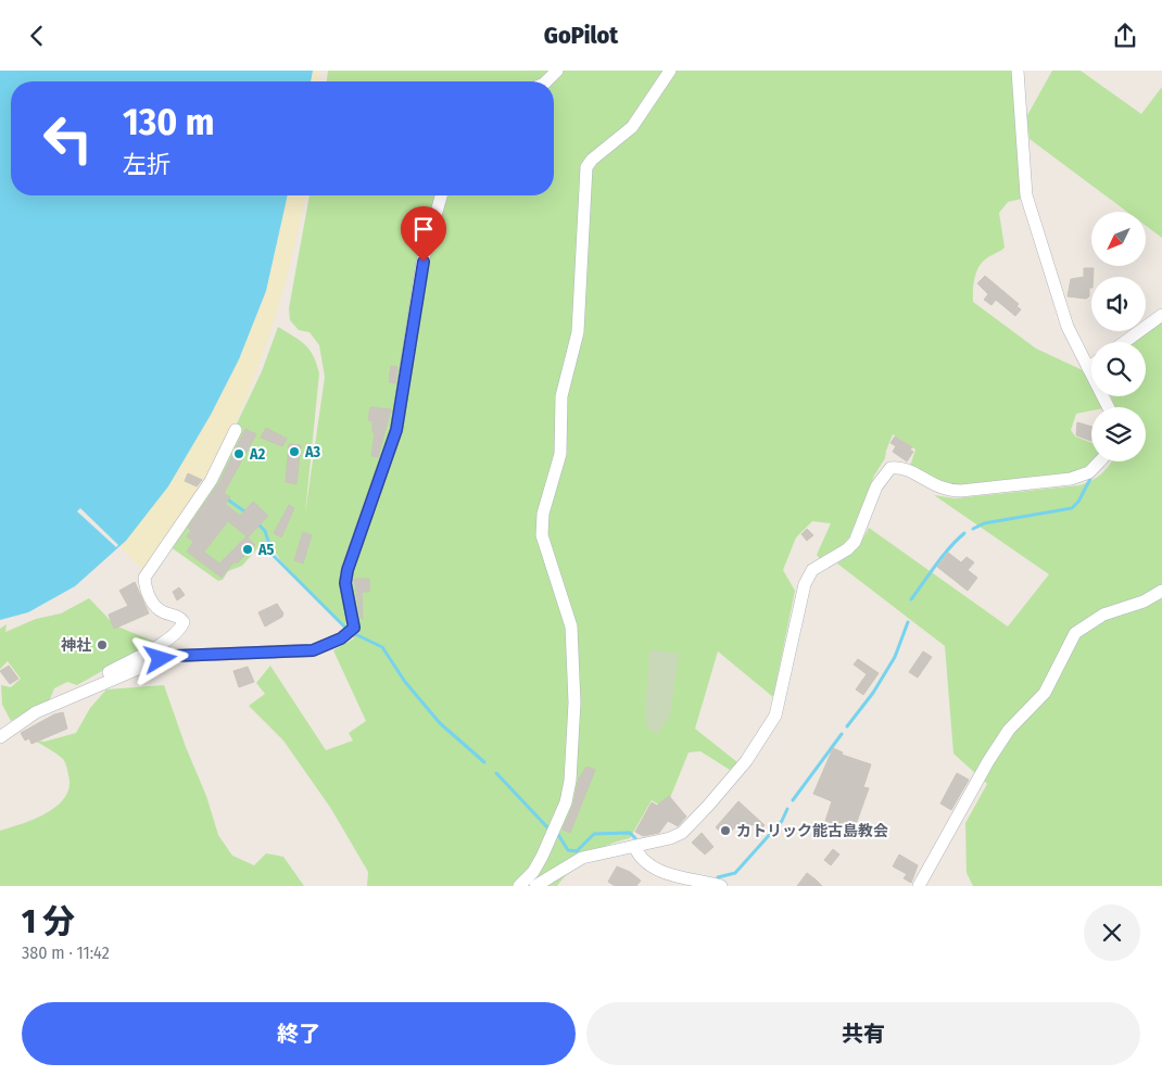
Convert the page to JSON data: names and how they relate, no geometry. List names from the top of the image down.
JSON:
{
  "places": [
    "A3",
    "A2",
    "A5",
    "神社",
    "カトリック能古島教会"
  ],
  "north": "bottom left",
  "page": {
    "header": "GoPilot",
    "turn": ["130 m", "左折"],
    "heading": ["1 分", "380 m · 11:42"],
    "buttons": ["終了", "共有"]
  }
}
